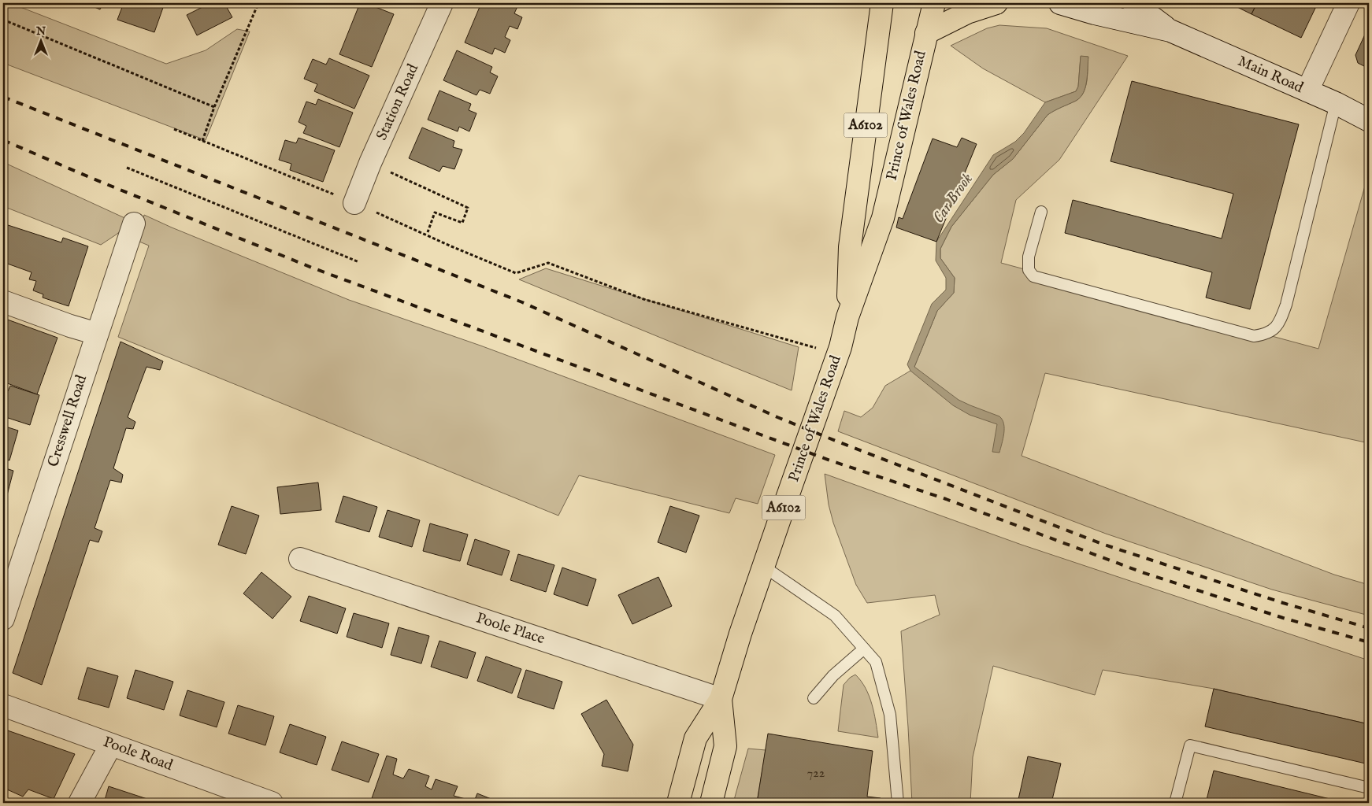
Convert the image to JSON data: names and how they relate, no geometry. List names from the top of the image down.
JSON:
{
  "streets": {
    "highway": ["Prince of Wales Road", "A6102"],
    "street": [
      "Main Road",
      "Station Road",
      "Cresswell Road",
      "Poole Place",
      "Poole Road"
    ]
  },
  "crossings": [
    ["Prince of Wales Road", "Poole Place"]
  ],
  "water": ["Car Brook"],
  "house_numbers": ["722"],
  "north": "top"
}
